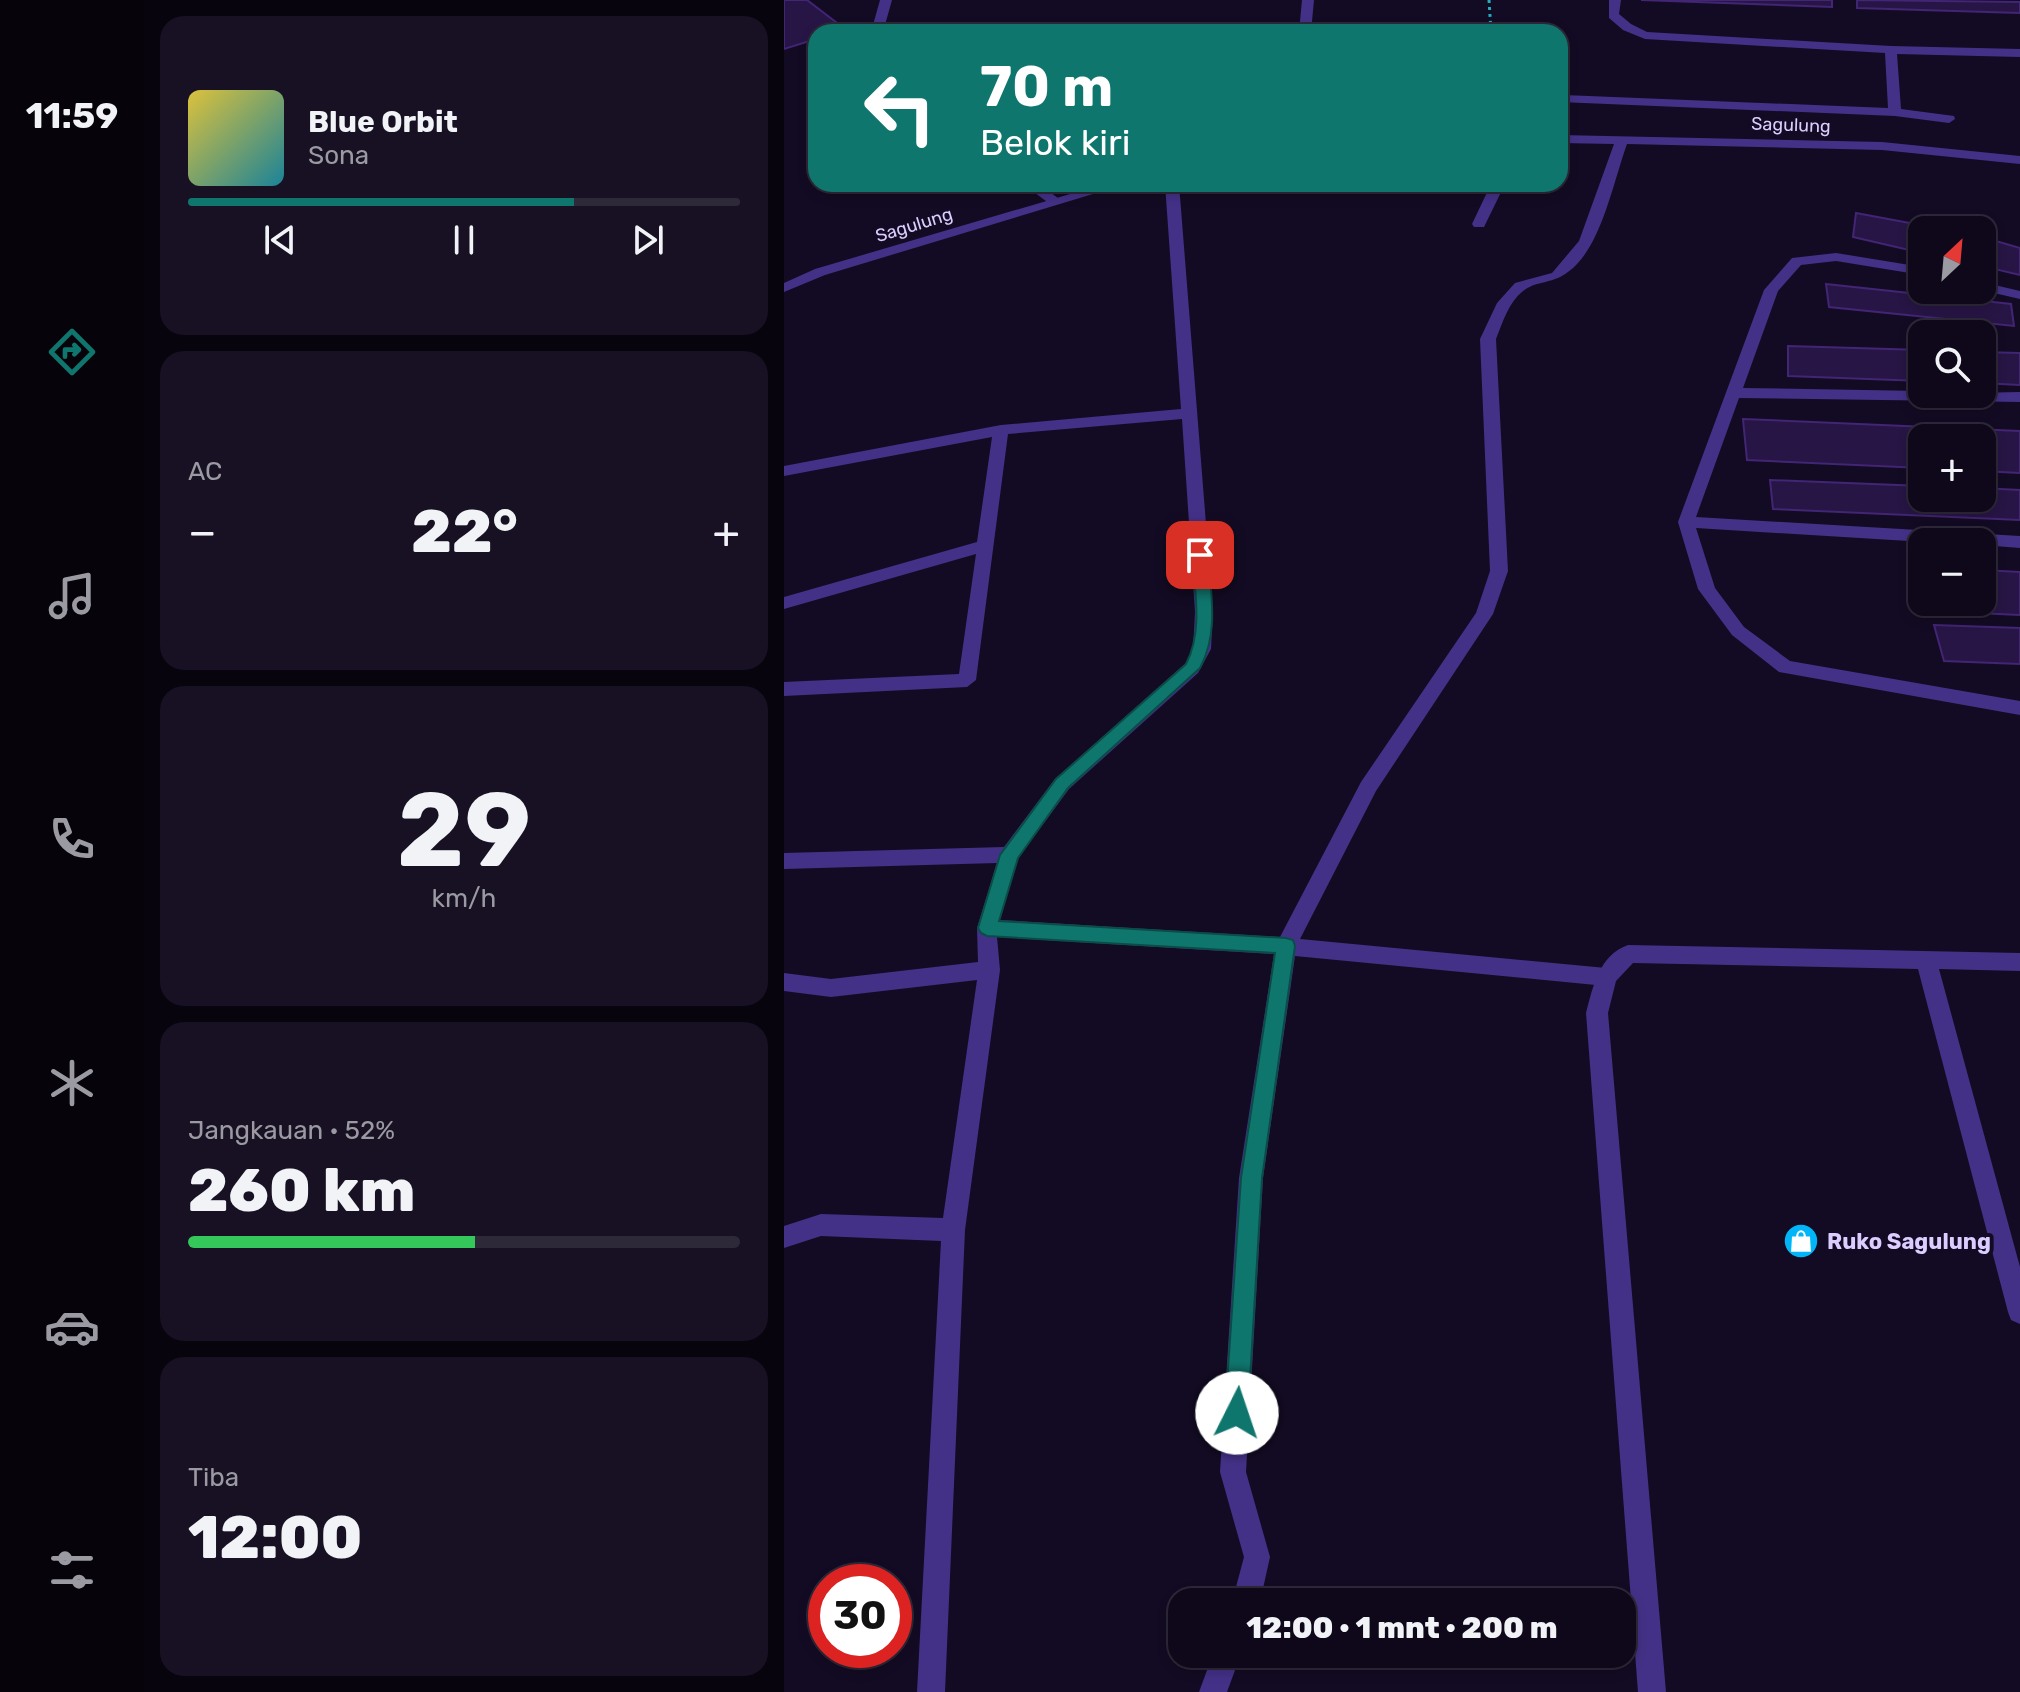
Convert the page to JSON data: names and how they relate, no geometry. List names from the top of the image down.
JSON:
{
  "streets": {
    "street": ["Sagulung"]
  },
  "places": {
    "shop": ["Ruko Sagulung"]
  },
  "north": "top right",
  "page": {
    "tabs": "11:59",
    "turn": ["70 m", "Belok kiri"],
    "song": ["Blue Orbit", "Sona"],
    "map_buttons": ["+", "−"],
    "tile": [
      "AC",
      ["29", "km/h"],
      ["Jangkauan · 52%", "260 km"],
      ["Tiba", "12:00"]
    ],
    "heat": ["−", "22°", "+"],
    "limit": "30",
    "trip": "12:00 · 1 mnt · 200 m"
  }
}
